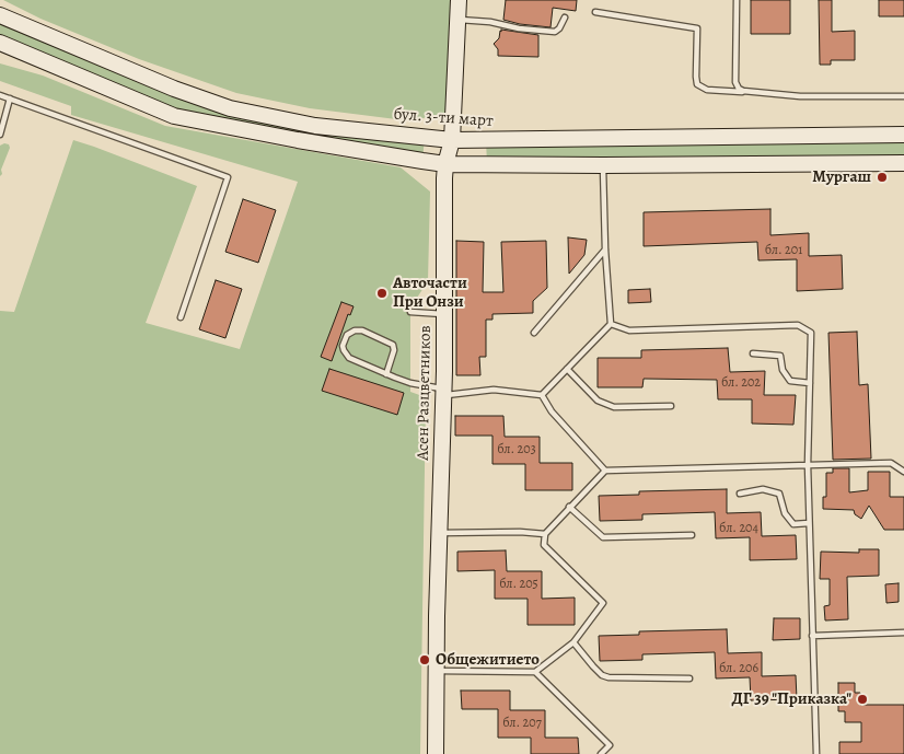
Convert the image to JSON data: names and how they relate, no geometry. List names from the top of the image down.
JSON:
{
  "streets": {
    "street": ["бул. 3-ти март", "Асен Разцветников"]
  },
  "crossings": [
    ["бул. 3-ти март", "Асен Разцветников"]
  ],
  "places": [
    "Мургаш",
    "Авточасти При Онзи",
    "Общежитието",
    "ДГ 39 \"Приказка\""
  ],
  "house_numbers": [
    "бл. 201",
    "бл. 202",
    "бл. 203",
    "бл. 204",
    "бл. 205",
    "бл. 206",
    "бл. 207"
  ]
}
